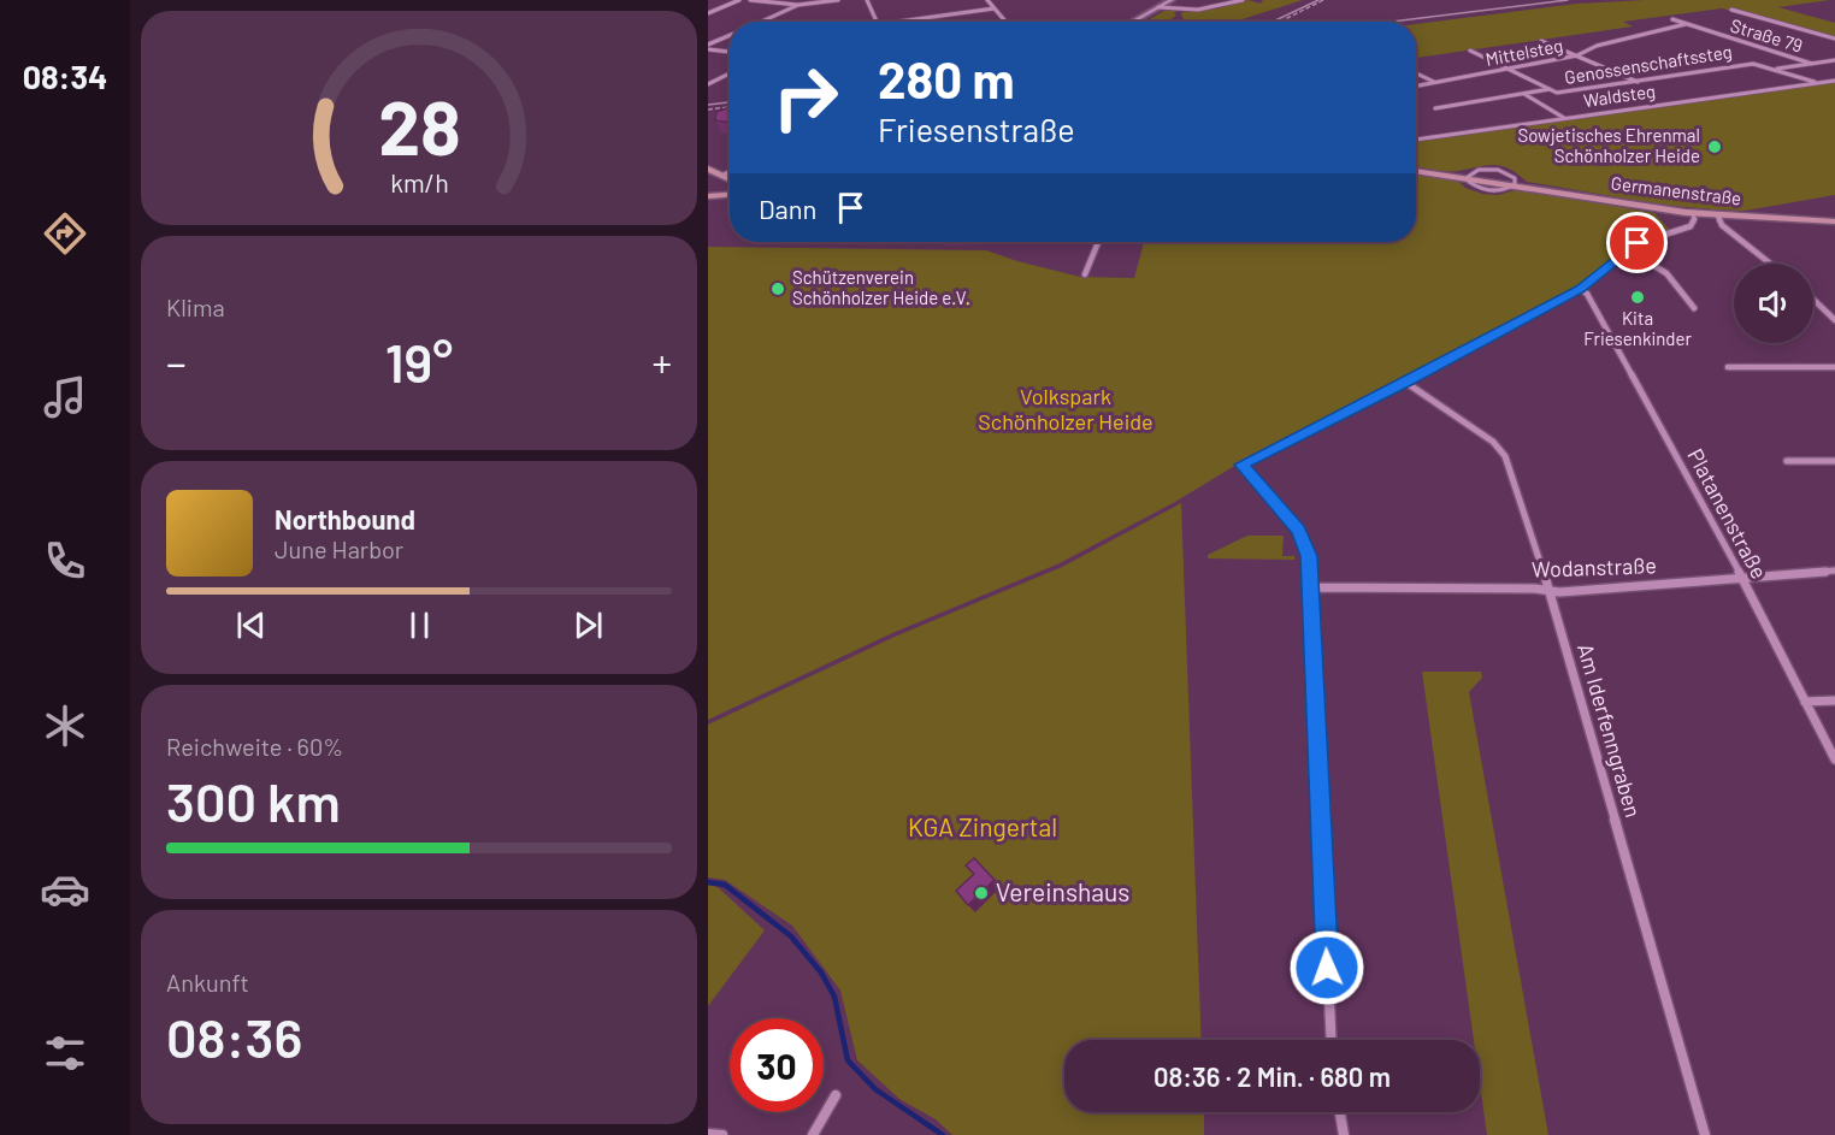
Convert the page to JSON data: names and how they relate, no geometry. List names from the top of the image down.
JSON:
{
  "streets": {
    "main road": ["Germanenstraße"],
    "street": [
      "Straße 79",
      "Mittelsteg",
      "Genossenschaftssteg",
      "Waldsteg",
      "Platanenstraße",
      "Wodanstraße",
      "Am Iderfenngraben"
    ]
  },
  "crossings": [
    ["Straße 79", "Mittelsteg"],
    ["Genossenschaftssteg", "Waldsteg"],
    ["Platanenstraße", "Wodanstraße"],
    ["Wodanstraße", "Am Iderfenngraben"]
  ],
  "parks": ["Volkspark Schönholzer Heide", "KGA Zingertal"],
  "places": [
    "Sowjetisches Ehrenmal Schönholzer Heide",
    "Schützenverein Schönholzer Heide e.V.",
    "Kita Friesenkinder",
    "Vereinshaus"
  ],
  "page": {
    "tabs": "08:34",
    "turn": ["280 m", "Friesenstraße"],
    "then": "Dann",
    "tile": [
      "Klima",
      ["Reichweite · 60%", "300 km"],
      ["Ankunft", "08:36"]
    ],
    "heat": ["−", "19°", "+"],
    "song": ["Northbound", "June Harbor"],
    "limit": "30",
    "trip": "08:36 · 2 Min. · 680 m",
    "gauge": ["28", "km/h"]
  }
}
